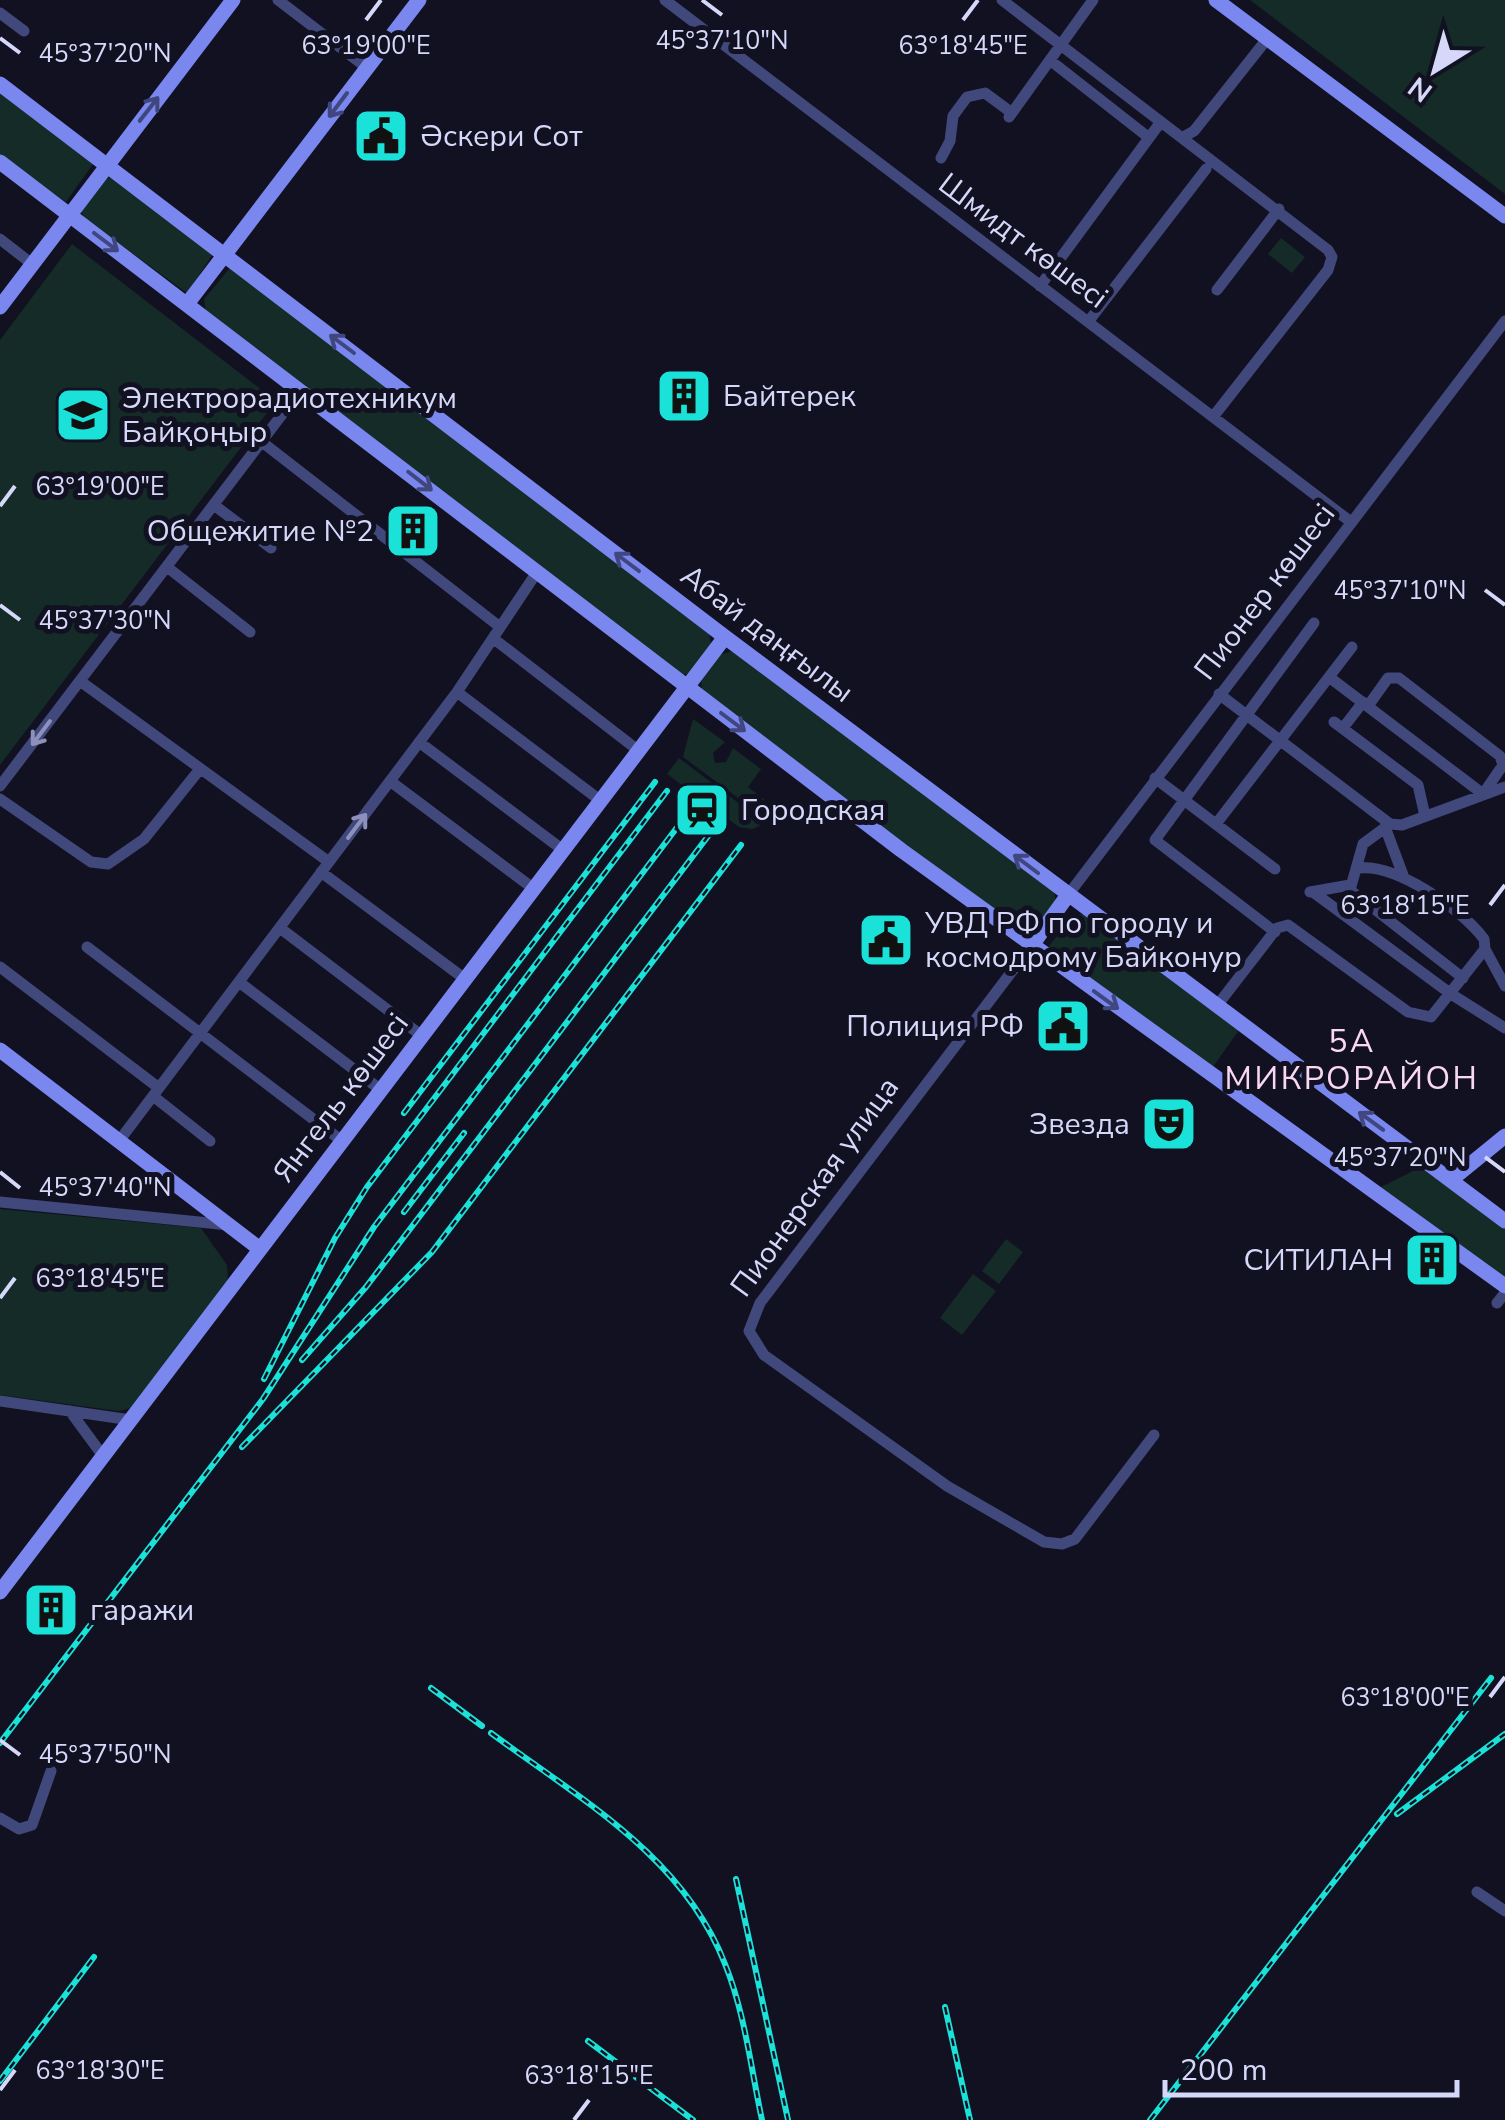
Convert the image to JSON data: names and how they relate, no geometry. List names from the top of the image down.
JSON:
{
  "streets": {
    "main road": ["Абай даңғылы", "Янгель көшесі", "Пионерская улица"],
    "street": ["Шмидт көшесі", "Пионер көшесі"]
  },
  "crossings": [
    ["Шмидт көшесі", "Пионер көшесі"],
    ["Пионер көшесі", "Абай даңғылы"],
    ["Пионер көшесі", "Пионерская улица"],
    ["Абай даңғылы", "Янгель көшесі"],
    ["Абай даңғылы", "Пионерская улица"]
  ],
  "districts": ["5А МИКРОРАЙОН"],
  "places": {
    "public building": ["Әскери Сот", "УВД РФ по городу и космодрому Байконур", "Полиция РФ"],
    "building": [
      "Байтерек",
      "Общежитие №2",
      "СИТИЛАН",
      "гаражи"
    ],
    "school or university": ["Электрорадиотехникум Байқоңыр"],
    "station": ["Городская"],
    "theatre": ["Звезда"]
  },
  "scale_bar": "200 m",
  "north": "bottom left",
  "coordinates": [
    "45°37'10\"N",
    "63°19'00\"E",
    "63°18'45\"E",
    "45°37'20\"N",
    "45°37'30\"N",
    "63°18'15\"E",
    "45°37'40\"N",
    "63°18'00\"E",
    "45°37'50\"N",
    "63°18'30\"E"
  ]
}
